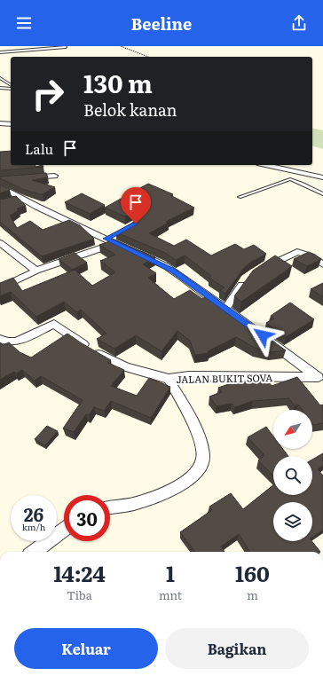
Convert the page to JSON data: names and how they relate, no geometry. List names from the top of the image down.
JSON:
{
  "streets": {
    "street": ["JALAN BUKIT SOVA"]
  },
  "north": "bottom left",
  "page": {
    "header": "Beeline",
    "turn": ["130 m", "Belok kanan"],
    "then": "Lalu",
    "speed": "26 km/h",
    "limit": "30",
    "eta": [
      "14:24",
      "Tiba",
      "1",
      "mnt",
      "160",
      "m"
    ],
    "buttons": ["Keluar", "Bagikan"]
  }
}
